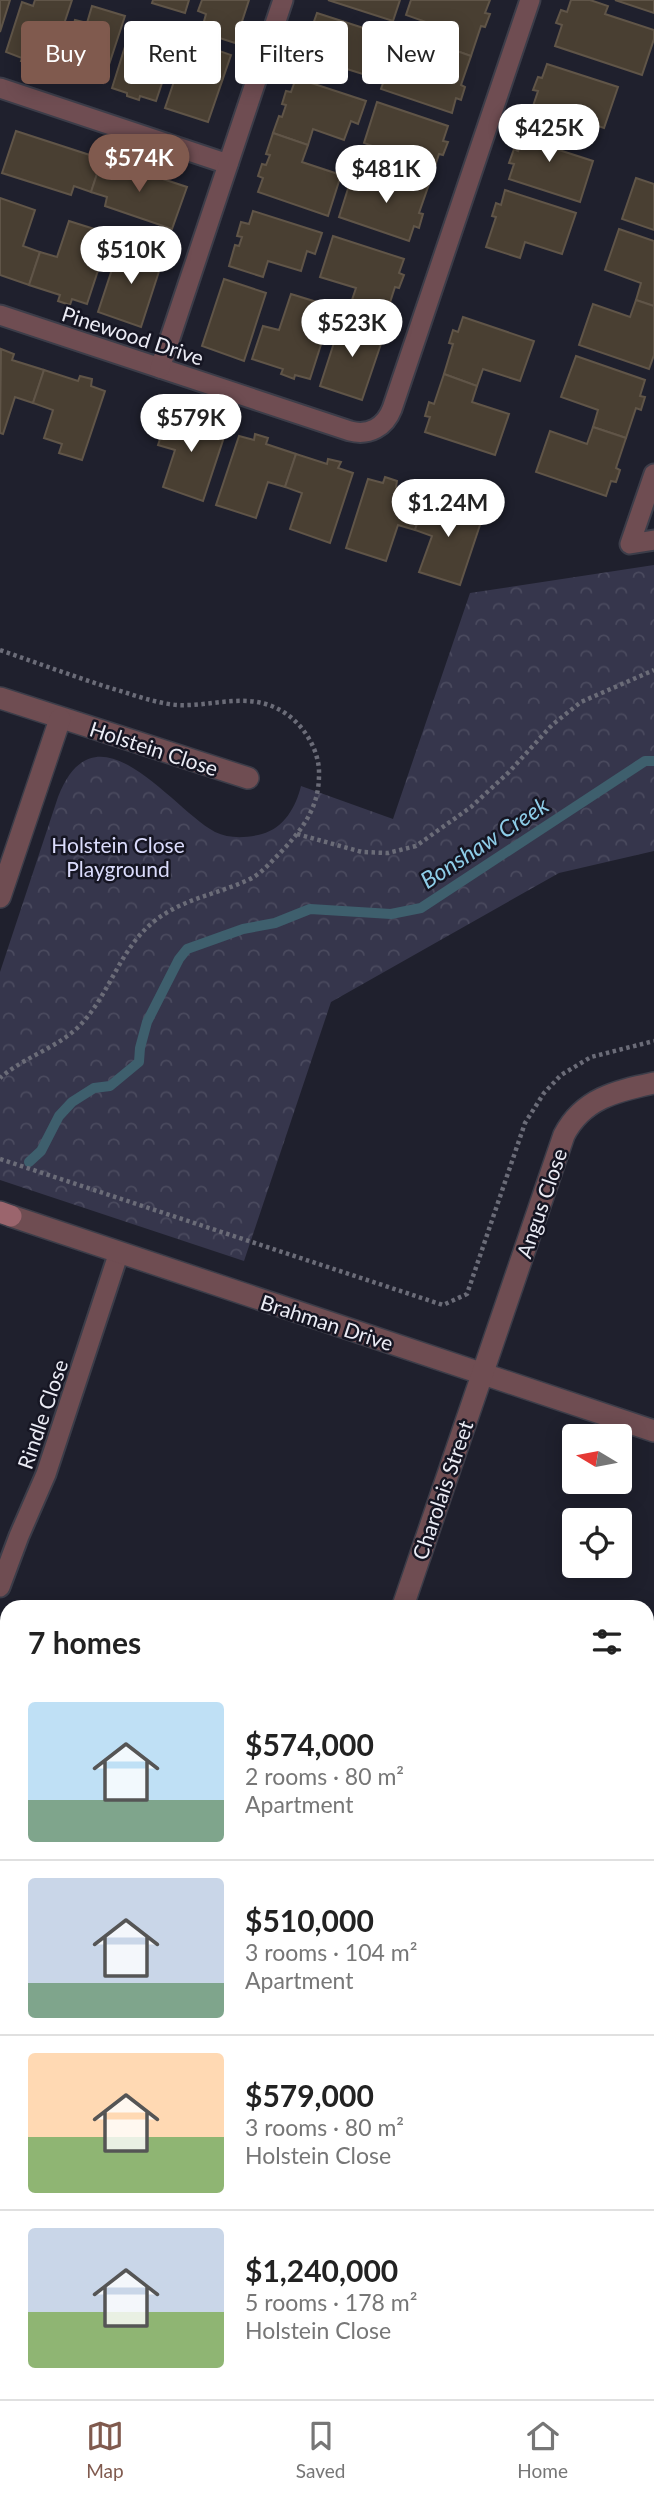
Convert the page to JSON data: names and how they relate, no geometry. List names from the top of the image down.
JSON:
{
  "streets": {
    "street": [
      "Holstein Close",
      "Angus Close",
      "Brahman Drive",
      "Charolais Street"
    ],
    "lane": ["Pinewood Drive", "Rindle Close"]
  },
  "crossings": [
    ["Angus Close", "Brahman Drive"],
    ["Angus Close", "Charolais Street"],
    ["Brahman Drive", "Rindle Close"],
    ["Brahman Drive", "Charolais Street"]
  ],
  "water": ["Bonshaw Creek"],
  "parks": ["Holstein Close Playground"],
  "north": "left",
  "page": {
    "chip": [
      "Buy",
      "Rent",
      "Filters",
      "New"
    ],
    "price": [
      "$425K",
      "$574K",
      "$481K",
      "$510K",
      "$523K",
      "$579K",
      "$1.24M"
    ],
    "heading": "7 homes",
    "list": [
      {
        "name": "$574,000",
        "note": "2 rooms · 80 m² · Apartment"
      },
      {
        "name": "$510,000",
        "note": "3 rooms · 104 m² · Apartment"
      },
      {
        "name": "$579,000",
        "note": "3 rooms · 80 m² · Holstein Close"
      },
      {
        "name": "$1,240,000",
        "note": "5 rooms · 178 m² · Holstein Close"
      }
    ],
    "tabs": ["Map", "Saved", "Home"]
  }
}
